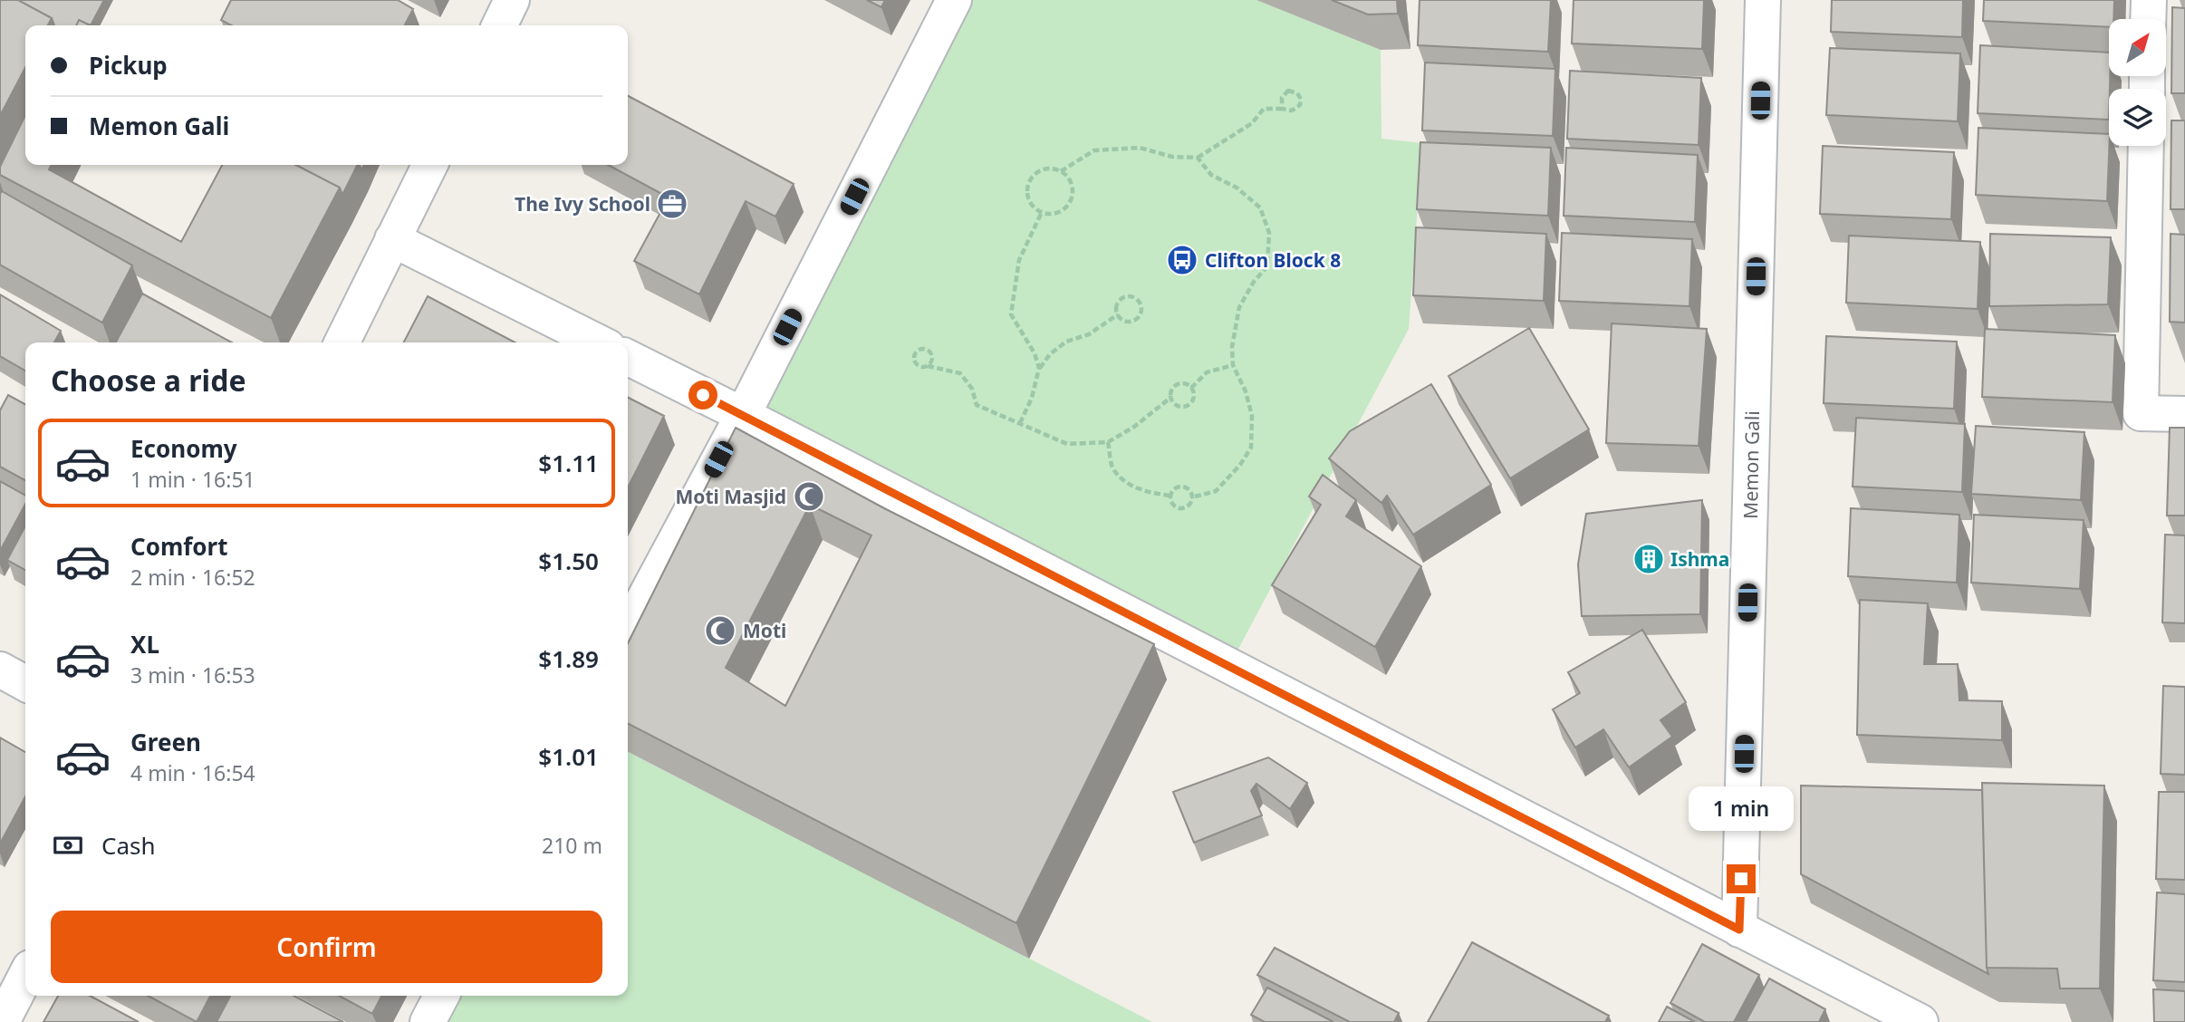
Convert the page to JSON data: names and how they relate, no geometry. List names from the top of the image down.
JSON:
{
  "streets": {
    "street": ["Memon Gali"]
  },
  "places": {
    "office": ["The Ivy School"],
    "bus stop": ["Clifton Block 8"],
    "mosque": ["Moti Masjid", "Moti"],
    "building": ["Ishma"]
  },
  "north": "top right",
  "page": {
    "banner": ["Pickup", "Memon Gali"],
    "heading": "Choose a ride",
    "list": [
      {
        "name": "Economy",
        "note": "1 min · 16:51",
        "value": "$1.11"
      },
      {
        "name": "Comfort",
        "note": "2 min · 16:52",
        "value": "$1.50"
      },
      {
        "name": "XL",
        "note": "3 min · 16:53",
        "value": "$1.89"
      },
      {
        "name": "Green",
        "note": "4 min · 16:54",
        "value": "$1.01"
      }
    ],
    "bubble": "1 min",
    "pay": ["Cash", "210 m"],
    "buttons": "Confirm"
  }
}
